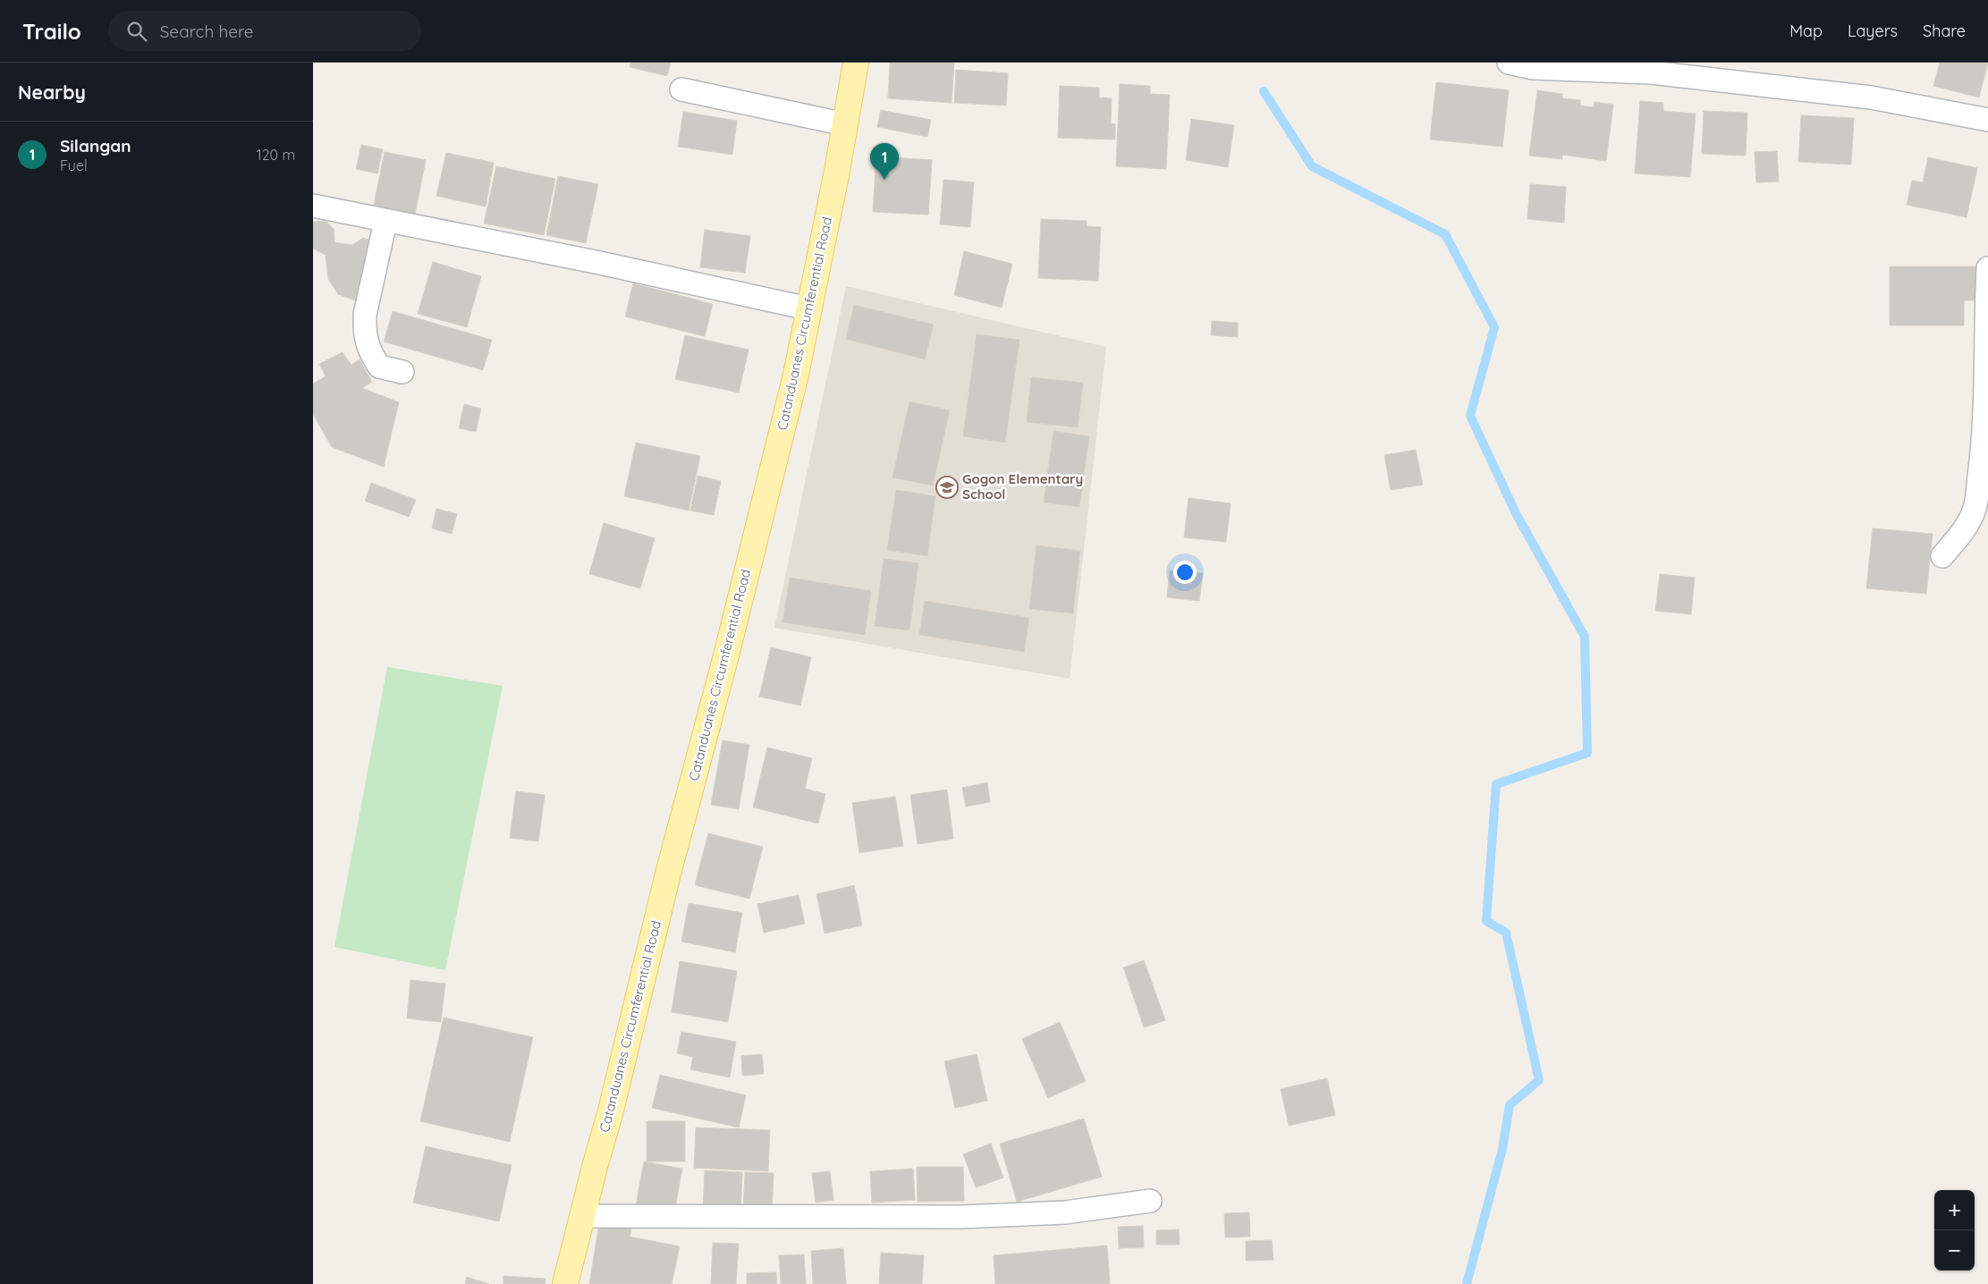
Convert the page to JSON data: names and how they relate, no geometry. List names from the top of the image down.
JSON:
{
  "streets": {
    "main road": ["Catanduanes Circumferential Road"]
  },
  "places": {
    "school or university": ["Gogon Elementary School"]
  },
  "page": {
    "header": "Trailo",
    "search": "Search here",
    "nav": ["Map", "Layers", "Share"],
    "heading": "Nearby",
    "list": [
      {
        "mark": "1",
        "name": "Silangan",
        "note": "Fuel",
        "value": "120 m"
      }
    ],
    "pins": "1",
    "map_buttons": ["+", "−"]
  }
}
